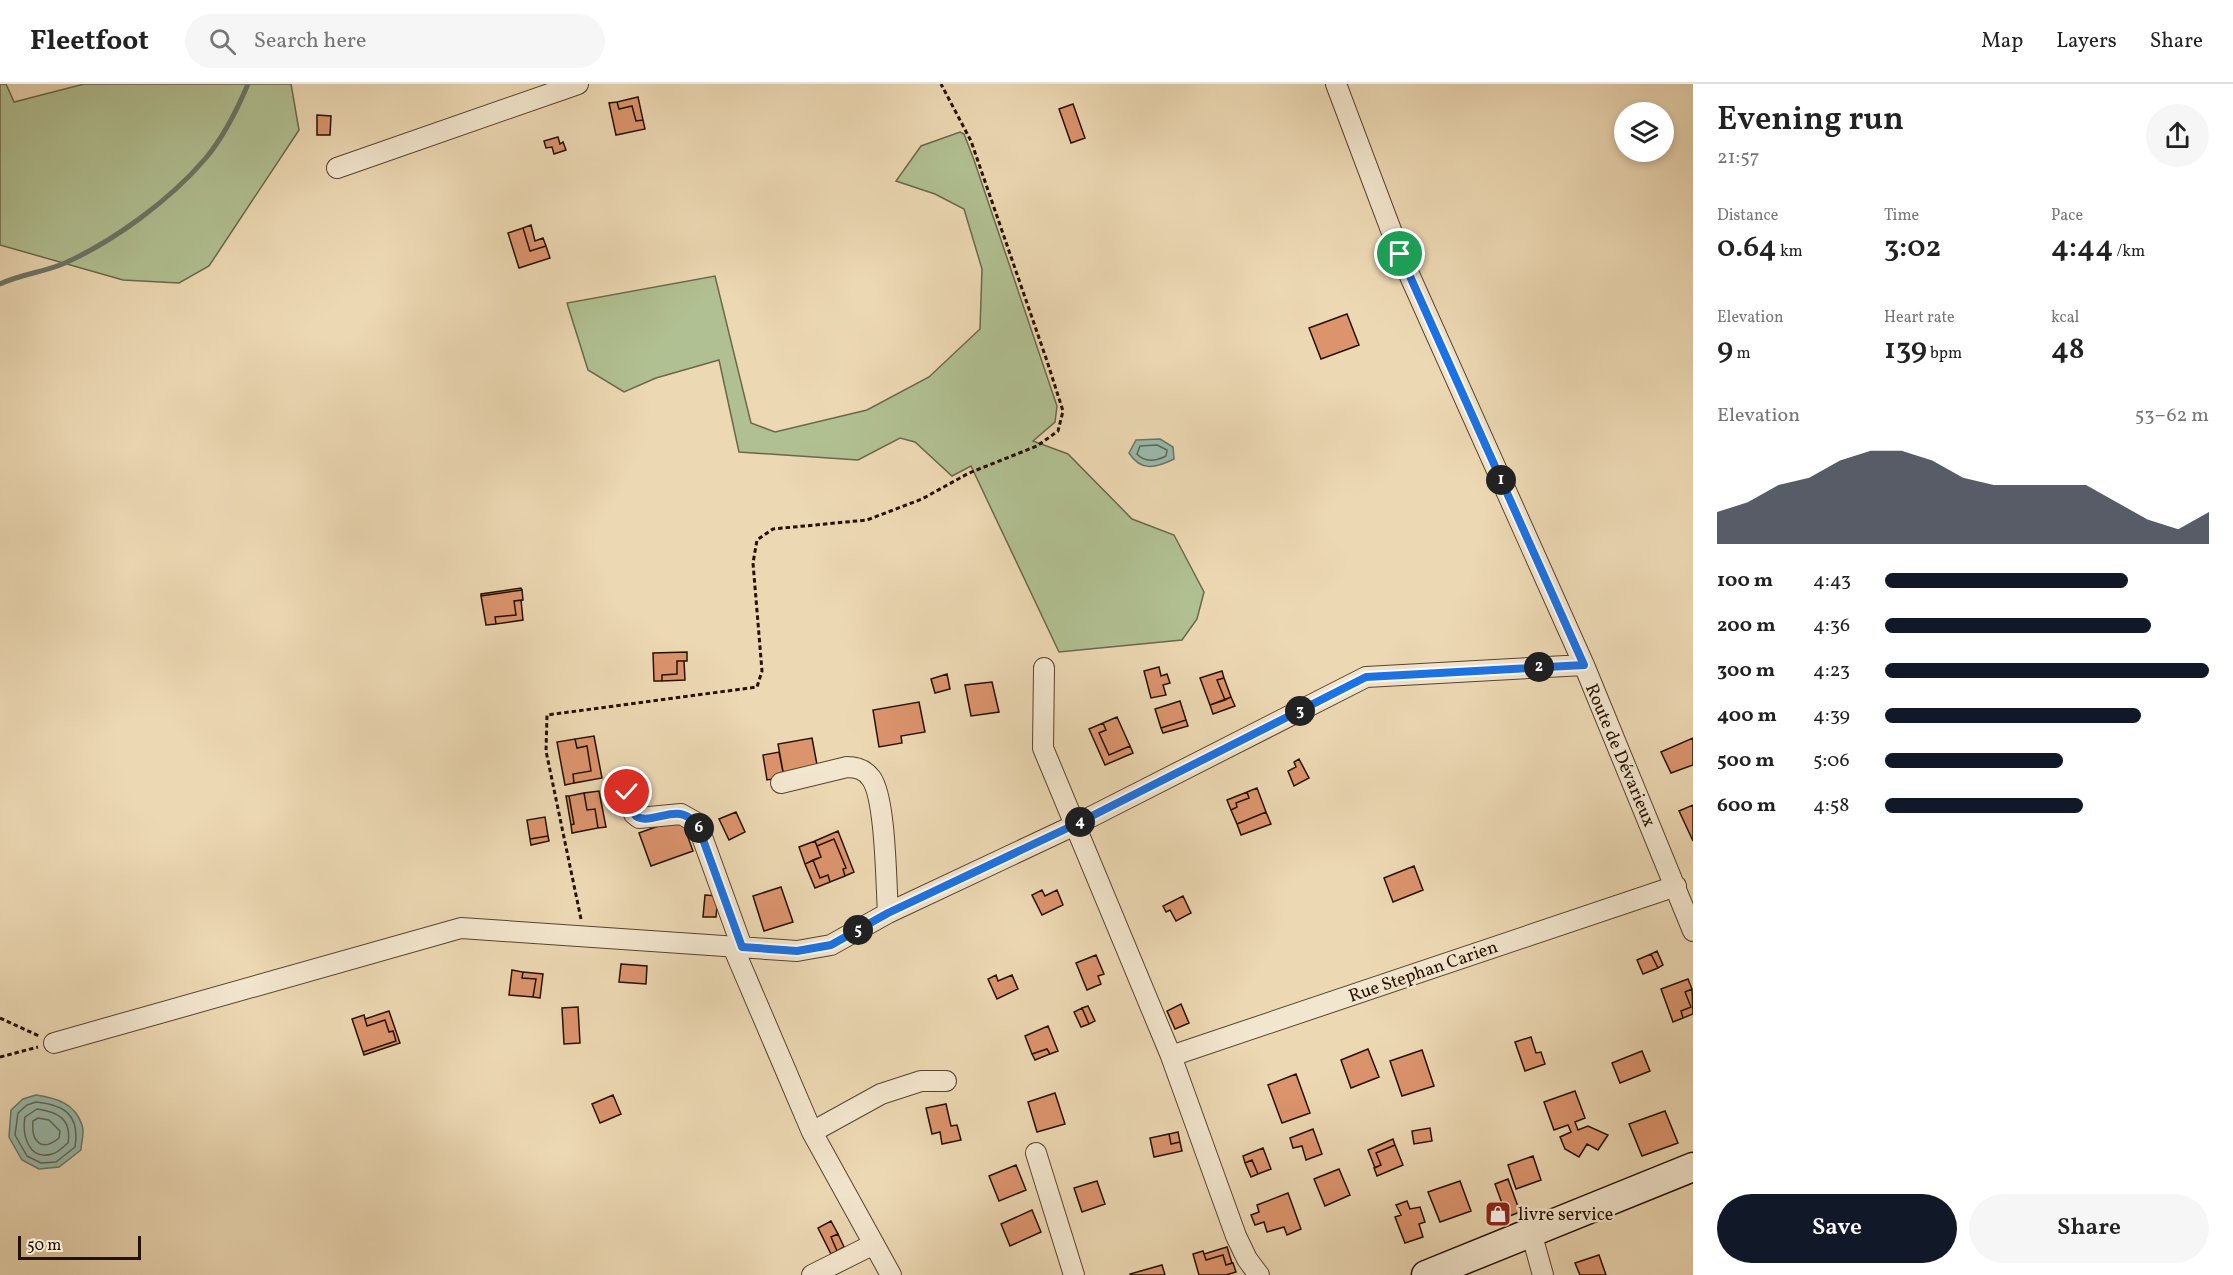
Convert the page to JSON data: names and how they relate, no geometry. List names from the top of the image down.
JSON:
{
  "streets": {
    "street": ["Route de Dévarieux", "Rue Stephan Carien"]
  },
  "crossings": [
    ["Route de Dévarieux", "Rue Stephan Carien"]
  ],
  "places": {
    "shop": ["livre service"]
  },
  "scale_bar": "50 m",
  "page": {
    "header": "Fleetfoot",
    "search": "Search here",
    "nav": ["Map", "Layers", "Share"],
    "heading": ["Evening run", "21:57"],
    "stats": [
      ["Distance", "0.64 km"],
      ["Time", "3:02"],
      ["Pace", "4:44 /km"],
      ["Elevation", "9 m"],
      ["Heart rate", "139 bpm"],
      ["kcal", "48"]
    ],
    "chart": ["Elevation", "53–62 m"],
    "pins": [
      "1",
      "2",
      "3",
      "4",
      "6",
      "5"
    ],
    "list": [
      {
        "name": "100 m",
        "note": "4:43"
      },
      {
        "name": "200 m",
        "note": "4:36"
      },
      {
        "name": "300 m",
        "note": "4:23"
      },
      {
        "name": "400 m",
        "note": "4:39"
      },
      {
        "name": "500 m",
        "note": "5:06"
      },
      {
        "name": "600 m",
        "note": "4:58"
      }
    ],
    "buttons": ["Save", "Share"],
    "scale": "50 m"
  }
}
